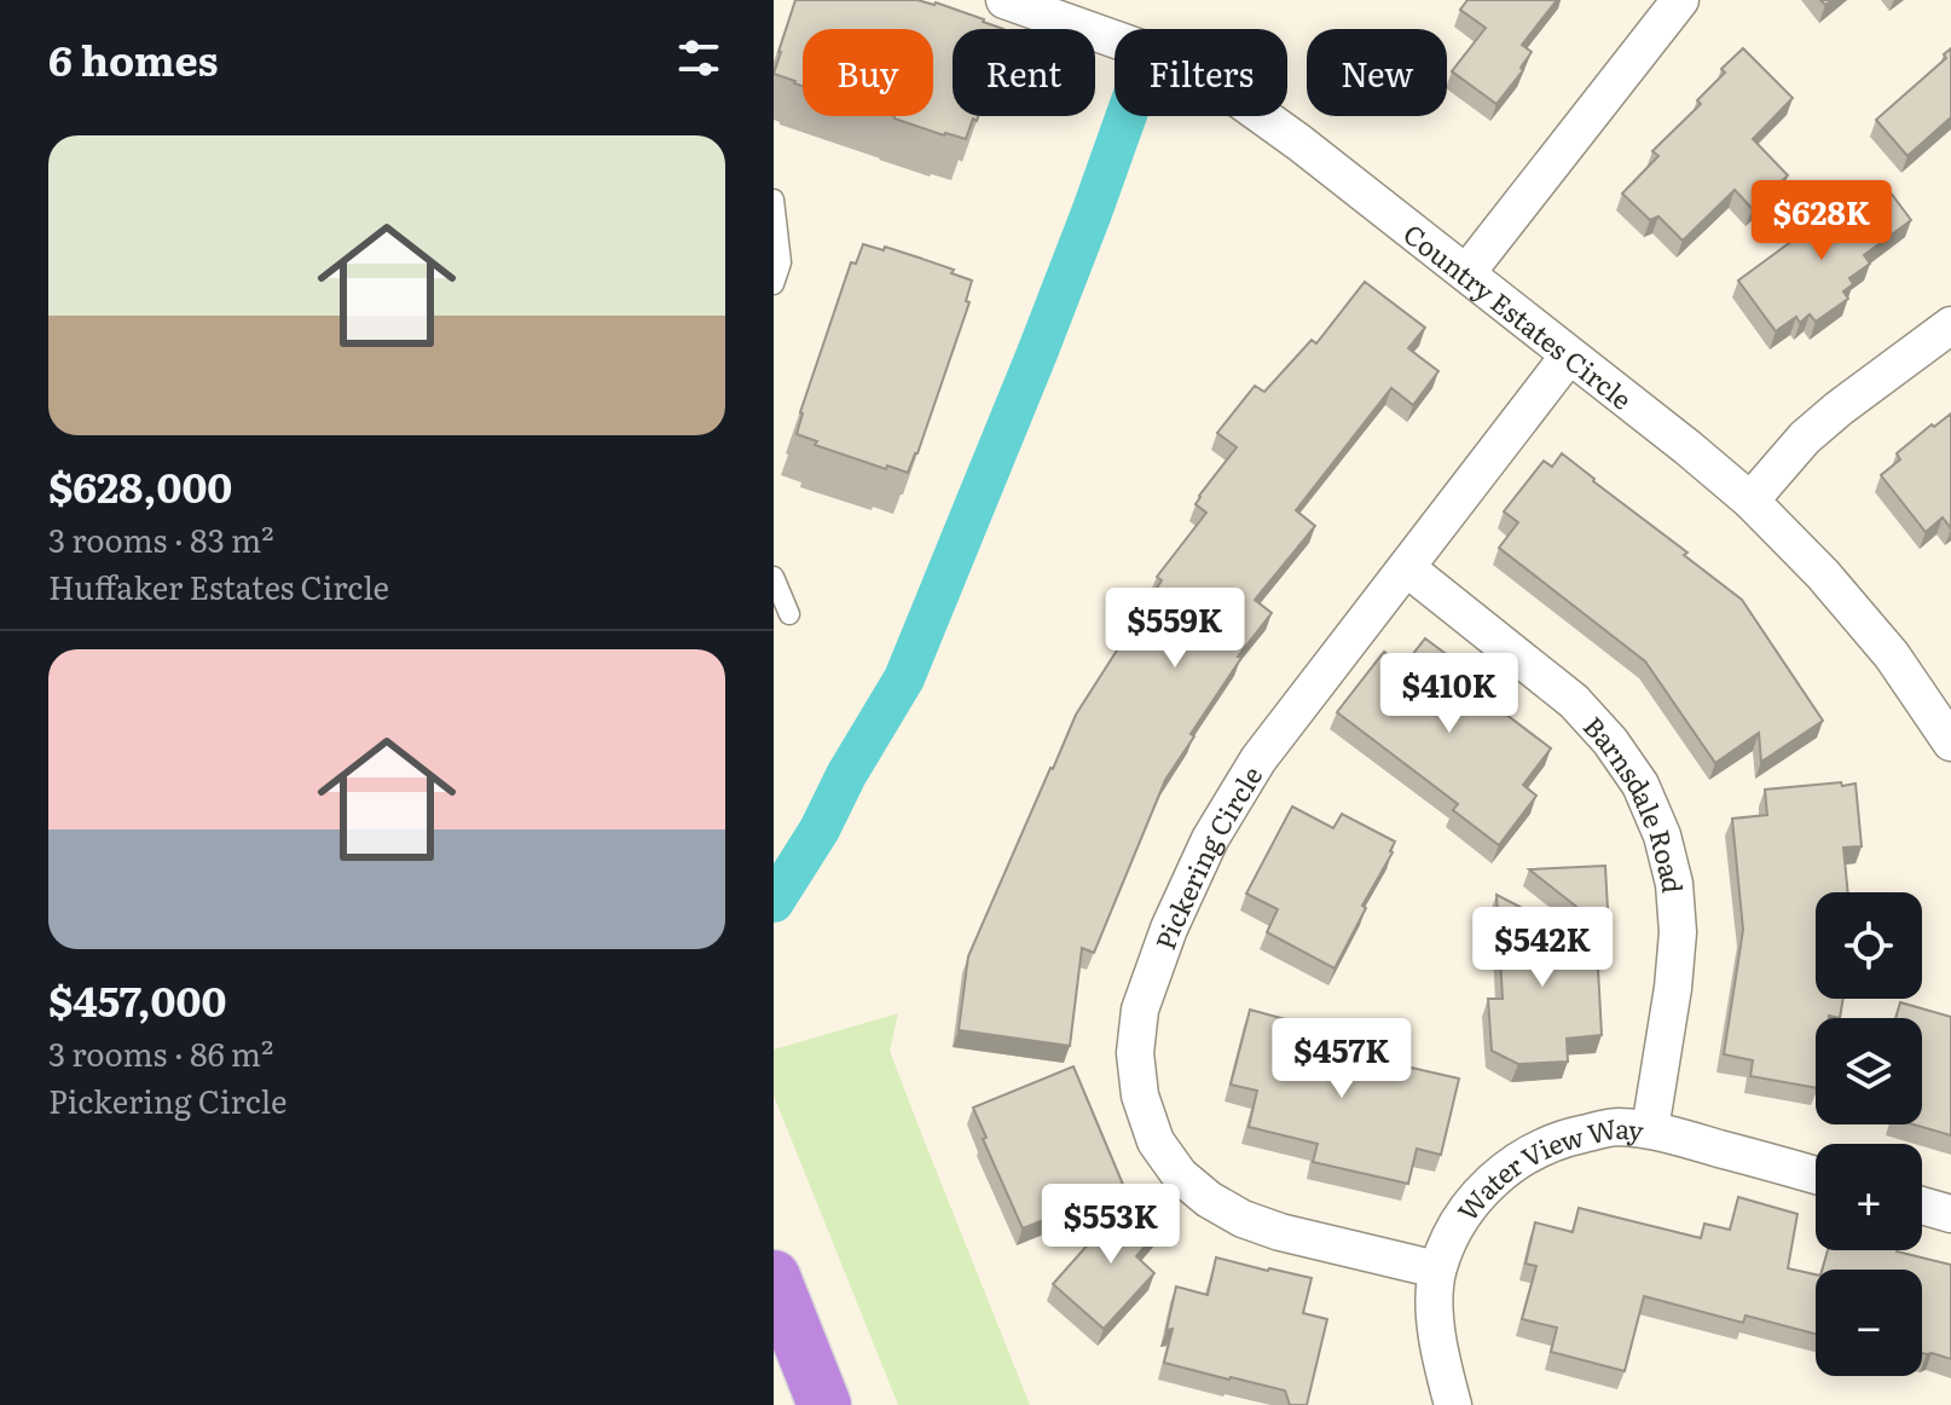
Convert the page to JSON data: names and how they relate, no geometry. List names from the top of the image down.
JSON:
{
  "streets": {
    "street": [
      "Country Estates Circle",
      "Barnsdale Road",
      "Pickering Circle",
      "Water View Way"
    ]
  },
  "crossings": [
    ["Country Estates Circle", "Pickering Circle"],
    ["Barnsdale Road", "Pickering Circle"],
    ["Barnsdale Road", "Water View Way"],
    ["Pickering Circle", "Water View Way"]
  ],
  "page": {
    "heading": "6 homes",
    "chip": [
      "Buy",
      "Rent",
      "Filters",
      "New"
    ],
    "list": [
      {
        "name": "$628,000",
        "note": "3 rooms · 83 m² · Huffaker Estates Circle"
      },
      {
        "name": "$457,000",
        "note": "3 rooms · 86 m² · Pickering Circle"
      }
    ],
    "price": [
      "$628K",
      "$559K",
      "$410K",
      "$542K",
      "$457K",
      "$553K"
    ],
    "map_buttons": ["+", "−"]
  }
}
